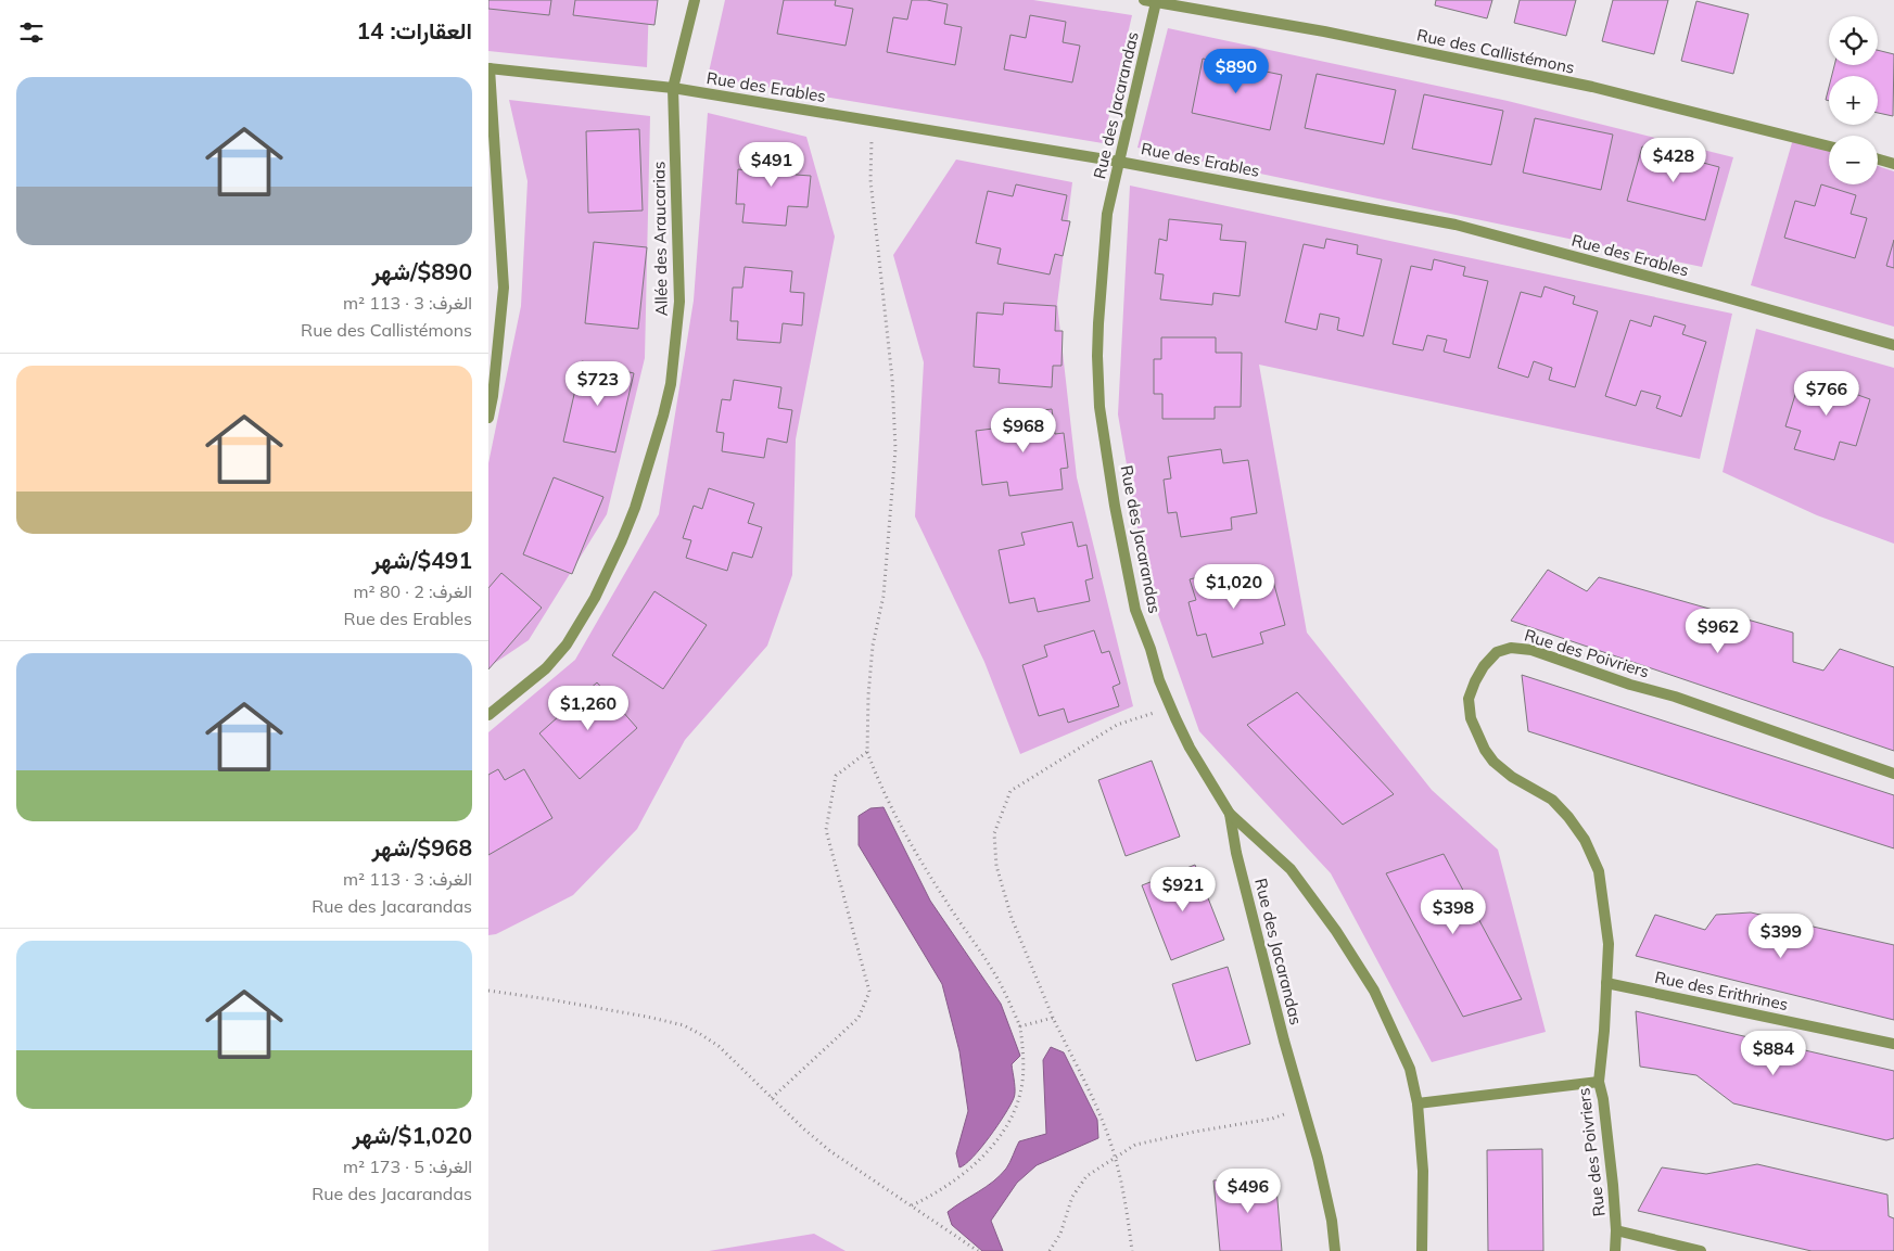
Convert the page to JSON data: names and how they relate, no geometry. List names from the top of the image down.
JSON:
{
  "streets": {
    "street": [
      "Rue des Callistémons",
      "Rue des Erables",
      "Rue des Jacarandas",
      "Allée des Araucarias",
      "Rue des Poivriers",
      "Rue des Erithrines"
    ]
  },
  "crossings": [
    ["Rue des Callistémons", "Rue des Jacarandas"],
    ["Rue des Erables", "Rue des Jacarandas"],
    ["Rue des Erables", "Allée des Araucarias"],
    ["Rue des Poivriers", "Rue des Erithrines"]
  ],
  "page": {
    "heading": "العقارات: 14",
    "map_buttons": ["+", "−"],
    "price": [
      "$890",
      "$428",
      "$491",
      "$723",
      "$766",
      "$968",
      "$1,020",
      "$962",
      "$1,260",
      "$921",
      "$398",
      "$399",
      "$884",
      "$496"
    ],
    "list": [
      {
        "name": "$890/شهر",
        "note": "الغرف: 3 · 113 m² · Rue des Callistémons"
      },
      {
        "name": "$491/شهر",
        "note": "الغرف: 2 · 80 m² · Rue des Erables"
      },
      {
        "name": "$968/شهر",
        "note": "الغرف: 3 · 113 m² · Rue des Jacarandas"
      },
      {
        "name": "$1,020/شهر",
        "note": "الغرف: 5 · 173 m² · Rue des Jacarandas"
      }
    ]
  }
}
